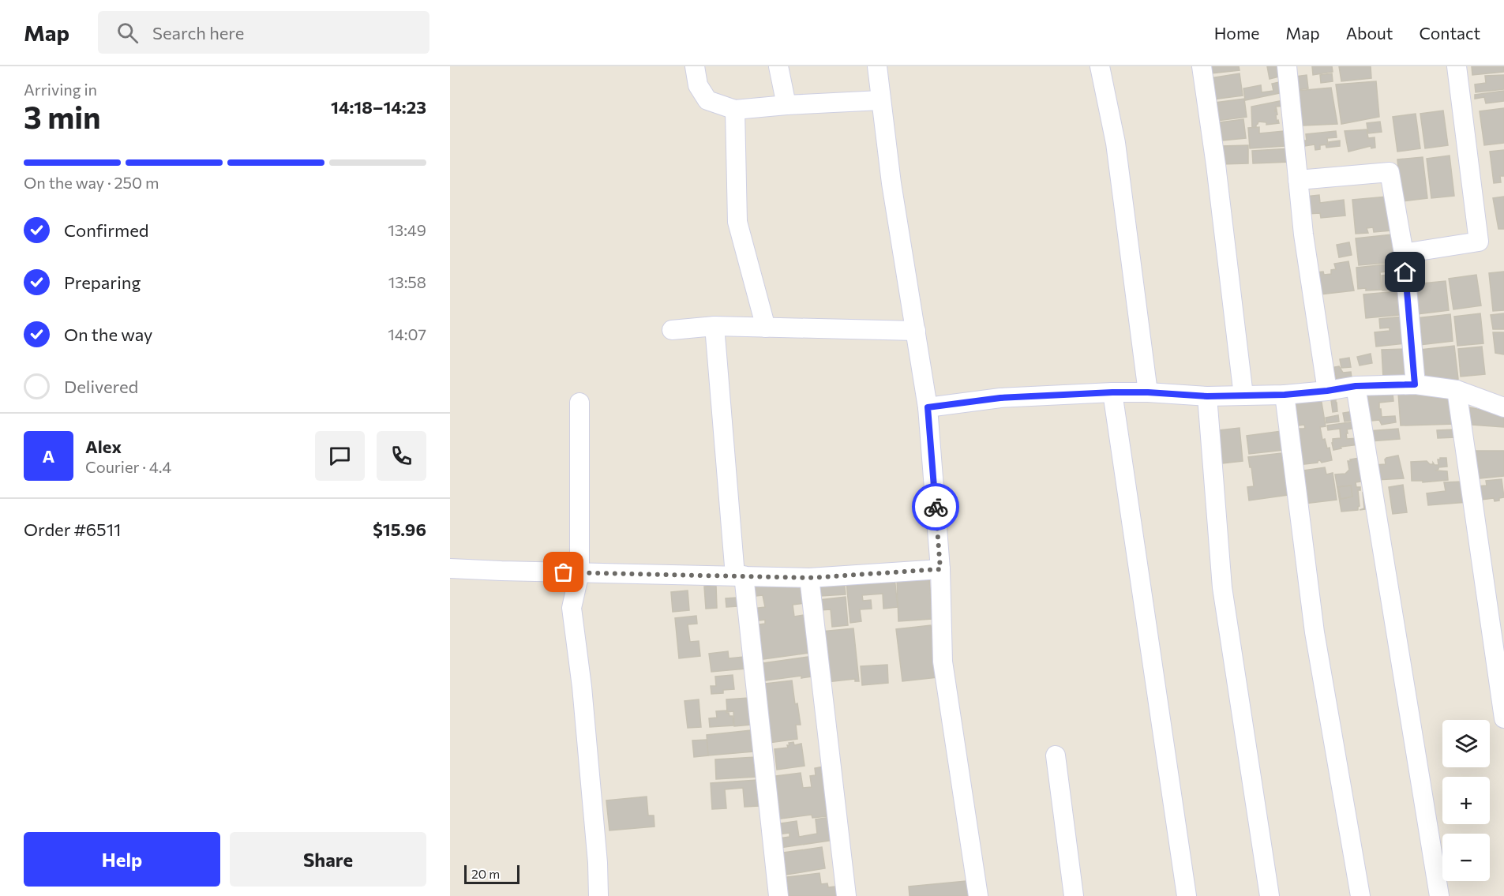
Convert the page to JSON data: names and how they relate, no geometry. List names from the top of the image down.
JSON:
{
  "scale_bar": "20 m",
  "page": {
    "header": "Map",
    "search": "Search here",
    "nav": [
      "Home",
      "Map",
      "About",
      "Contact"
    ],
    "heading": ["3 min", "Arriving in", "14:18–14:23"],
    "panel": [
      "Alex",
      "Courier · 4.4",
      "Order #6511",
      "$15.96"
    ],
    "bar": "On the way · 250 m",
    "list": [
      ["Confirmed", "13:49"],
      ["Preparing", "13:58"],
      ["On the way", "14:07"],
      "Delivered"
    ],
    "round": "A",
    "map_buttons": ["+", "−"],
    "buttons": ["Help", "Share"],
    "scale": "20 m"
  }
}
